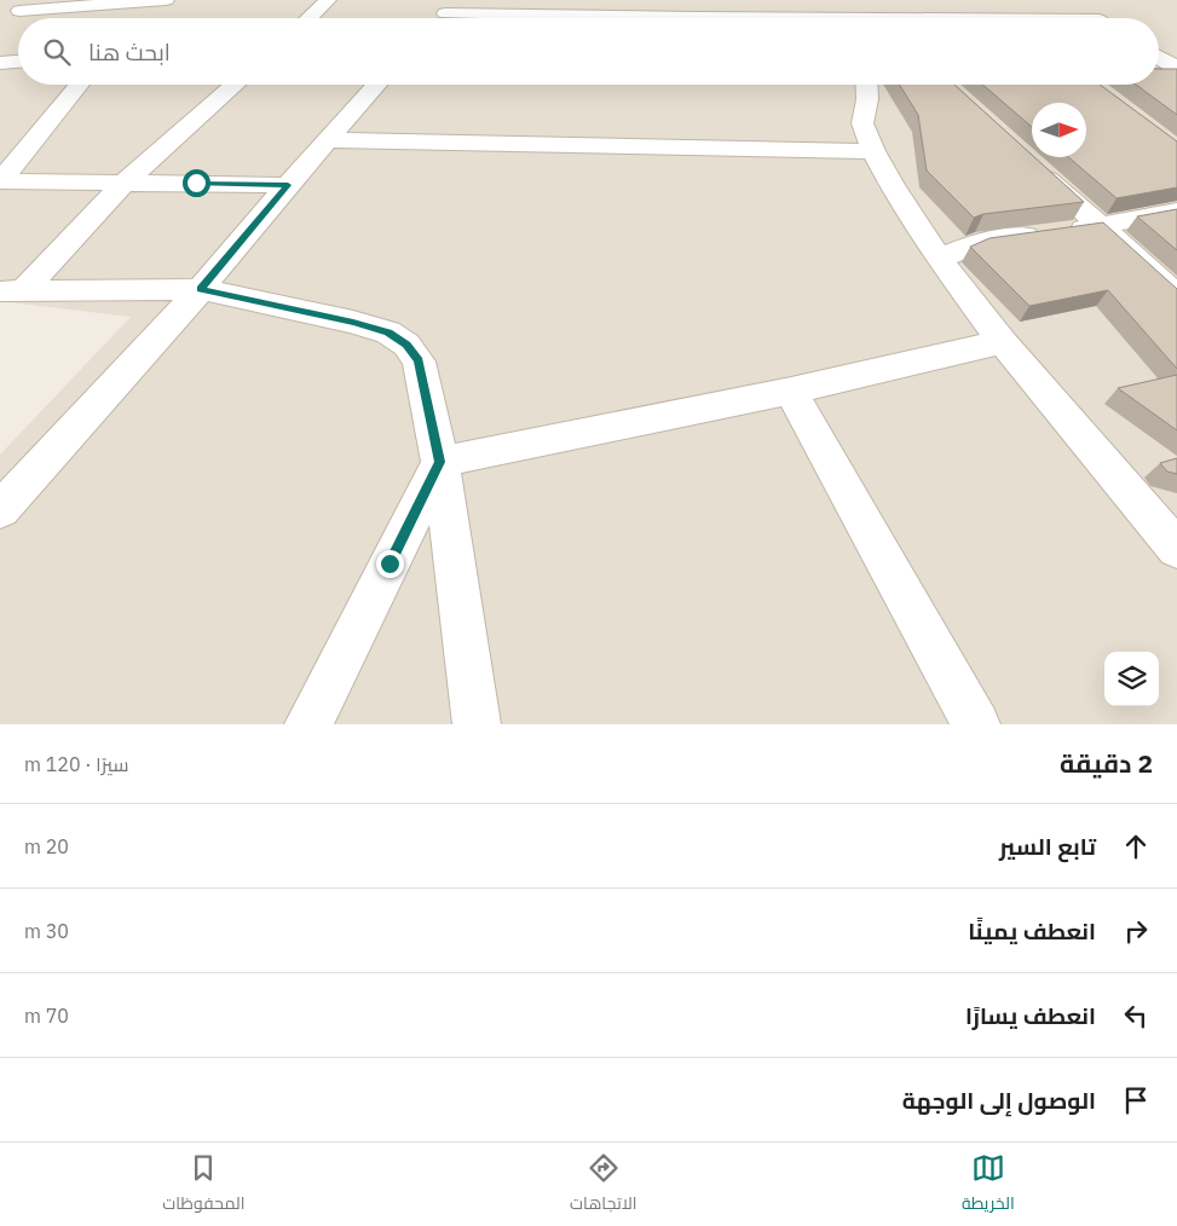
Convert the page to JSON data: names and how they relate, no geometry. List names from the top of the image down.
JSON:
{
  "north": "right",
  "page": {
    "search": "ابحث هنا",
    "heading": ["2 دقيقة", "سيرًا · 120 m"],
    "list": [
      ["تابع السير", "20 m"],
      ["انعطف يمينًا", "30 m"],
      ["انعطف يسارًا", "70 m"],
      "الوصول إلى الوجهة"
    ],
    "nav": ["الخريطة", "الاتجاهات", "المحفوظات"]
  }
}
